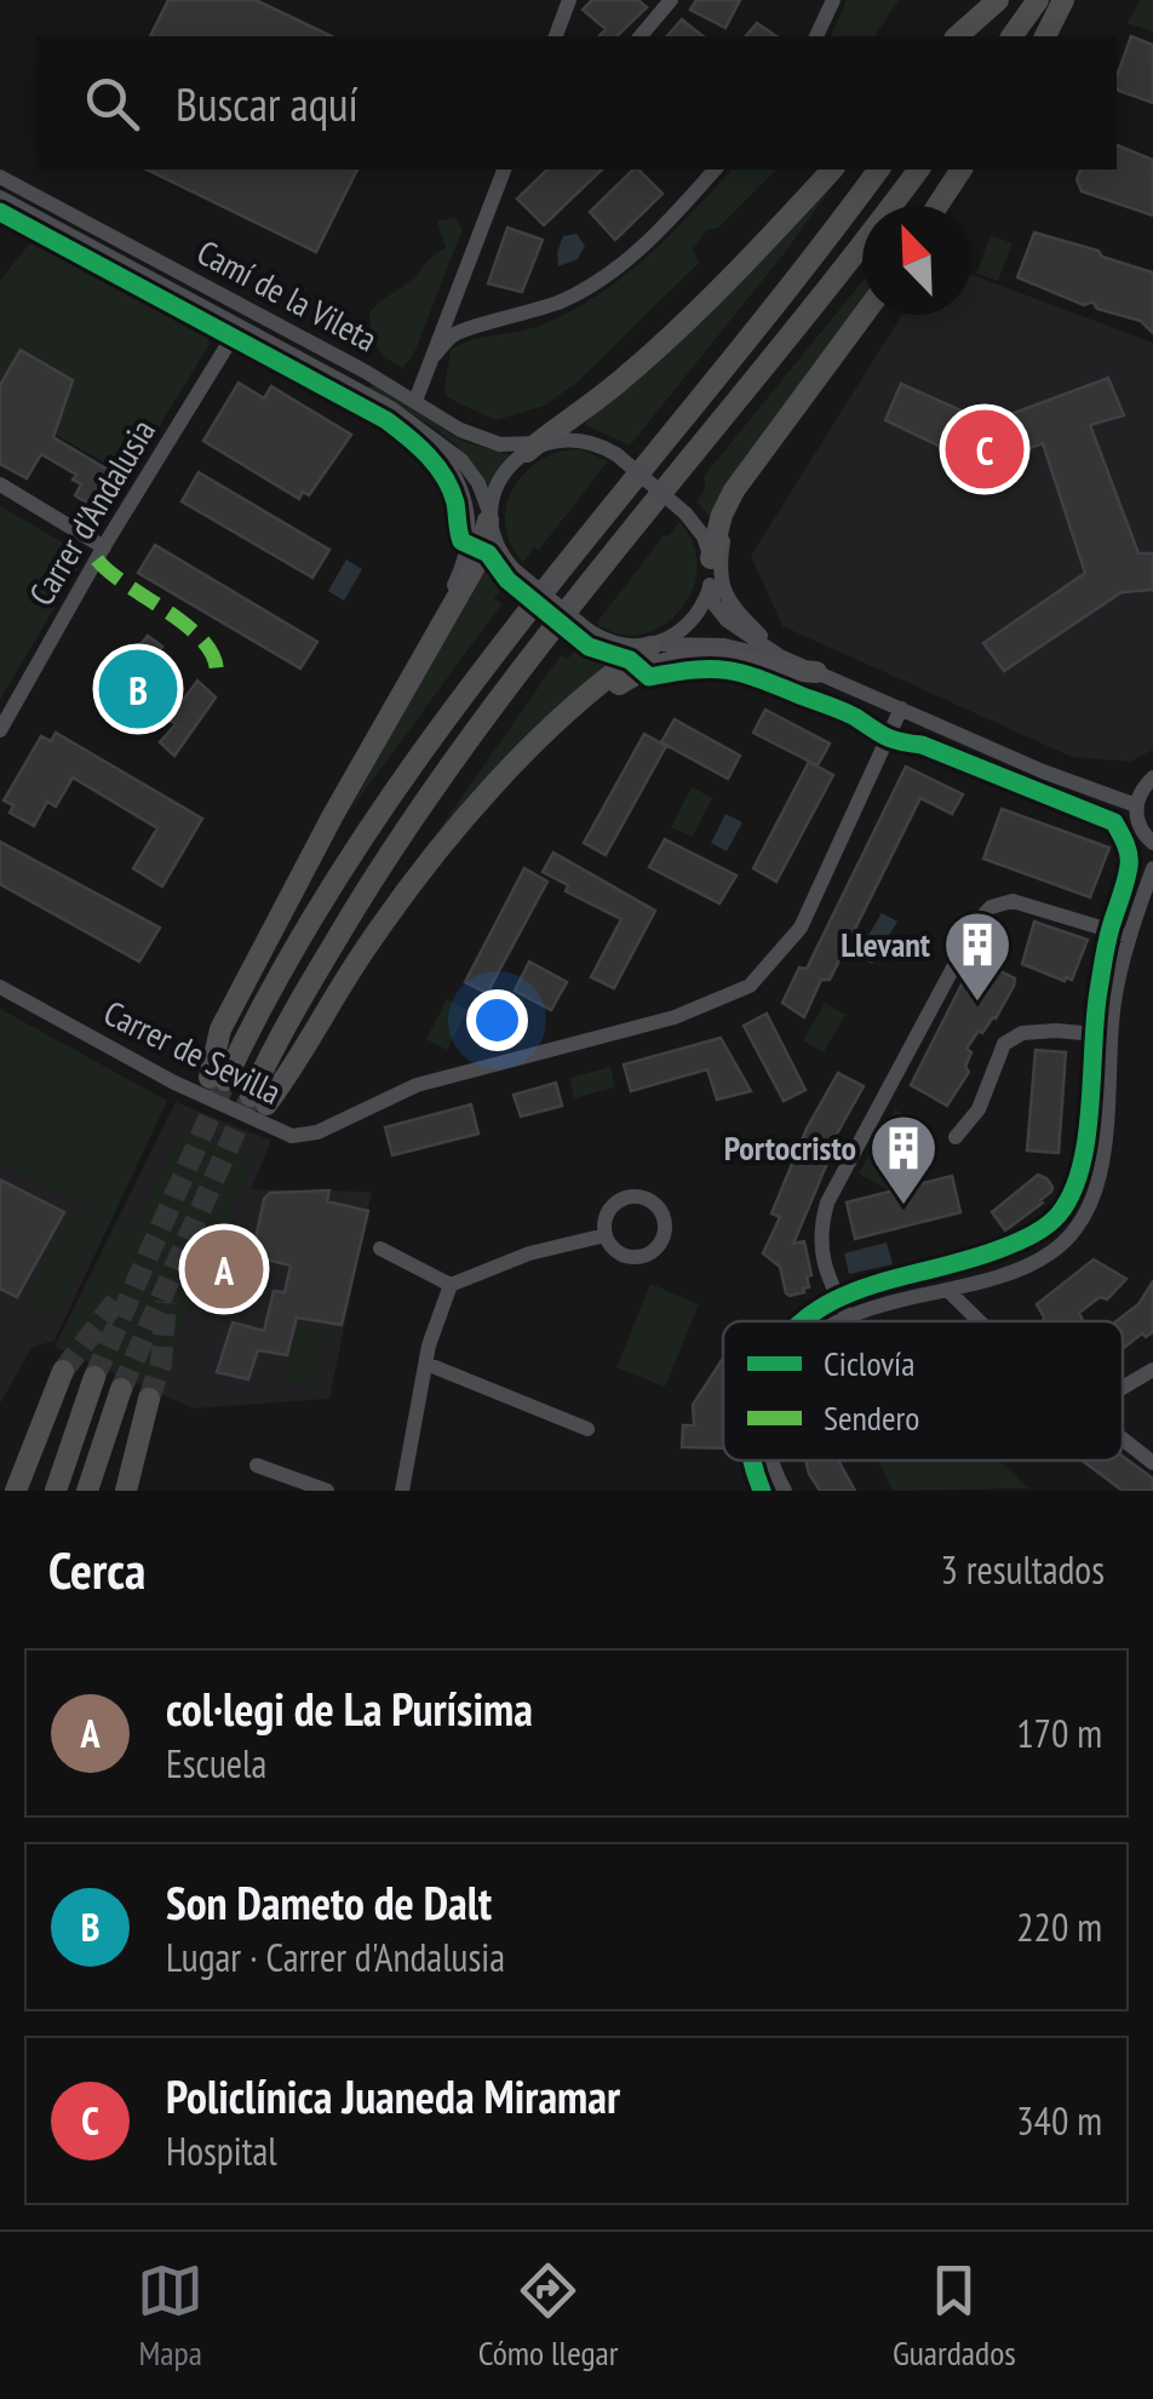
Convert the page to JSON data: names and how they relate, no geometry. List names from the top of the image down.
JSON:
{
  "streets": {
    "street": ["Camí de la Vileta", "Carrer d'Andalusia", "Carrer de Sevilla"]
  },
  "crossings": [
    ["Camí de la Vileta", "Carrer d'Andalusia"]
  ],
  "places": {
    "building": ["Llevant", "Portocristo"]
  },
  "legend": ["Ciclovía", "Sendero"],
  "north": "top left",
  "page": {
    "search": "Buscar aquí",
    "pins": ["C", "B", "A"],
    "heading": ["Cerca", "3 resultados"],
    "list": [
      {
        "mark": "A",
        "name": "col·legi de La Purísima",
        "note": "Escuela",
        "value": "170 m"
      },
      {
        "mark": "B",
        "name": "Son Dameto de Dalt",
        "note": "Lugar · Carrer d'Andalusia",
        "value": "220 m"
      },
      {
        "mark": "C",
        "name": "Policlínica Juaneda Miramar",
        "note": "Hospital",
        "value": "340 m"
      }
    ],
    "nav": ["Mapa", "Cómo llegar", "Guardados"]
  }
}
